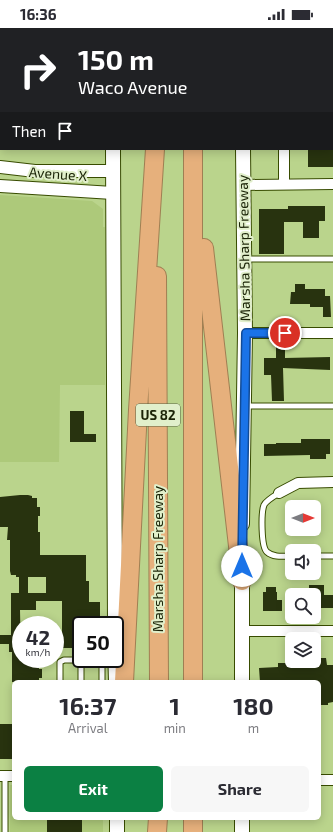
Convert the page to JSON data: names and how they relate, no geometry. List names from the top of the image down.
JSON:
{
  "streets": {
    "highway": ["Marsha Sharp Freeway", "US 82"],
    "street": ["Avenue X"]
  },
  "north": "right",
  "page": {
    "status": "16:36",
    "turn": ["150 m", "Waco Avenue"],
    "then": "Then",
    "speed": "42 km/h",
    "limit": "50",
    "eta": [
      "16:37",
      "Arrival",
      "1",
      "min",
      "180",
      "m"
    ],
    "buttons": ["Exit", "Share"]
  }
}
